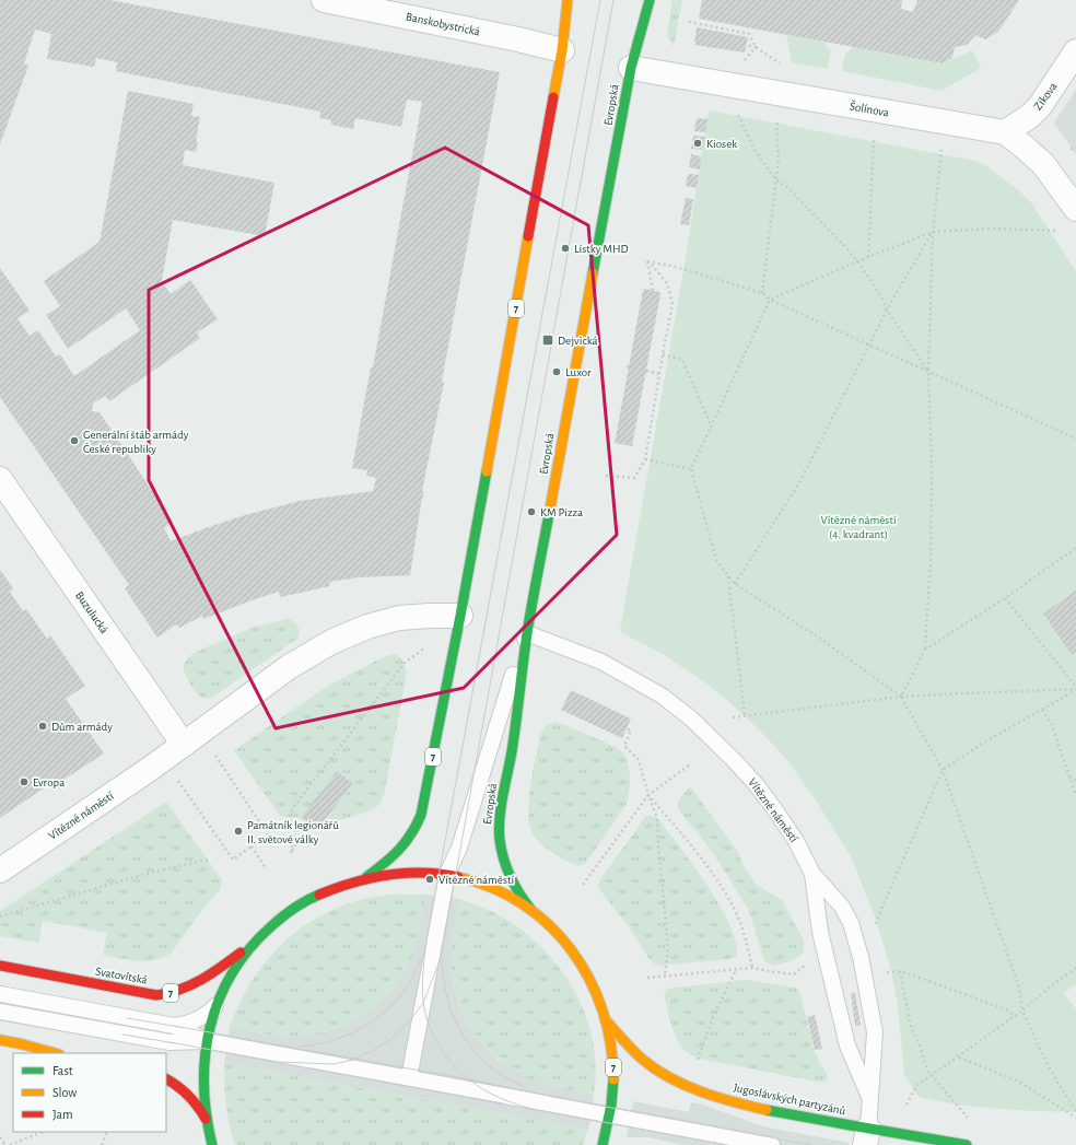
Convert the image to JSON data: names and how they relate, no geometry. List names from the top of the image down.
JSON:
{
  "streets": {
    "main road": [
      "Evropská",
      "7",
      "Svatovítská",
      "Jugoslávských partyzánů"
    ],
    "street": [
      "Banskobystrická",
      "Zikova",
      "Šolínova",
      "Buzulucká",
      "Vítězné náměstí"
    ]
  },
  "crossings": [
    ["Banskobystrická", "7"],
    ["Zikova", "Šolínova"],
    ["Evropská", "Šolínova"],
    ["Evropská", "7"],
    ["Evropská", "Vítězné náměstí"],
    ["7", "Vítězné náměstí"],
    ["7", "Svatovítská"],
    ["7", "Jugoslávských partyzánů"],
    ["Buzulucká", "Vítězné náměstí"],
    ["Vítězné náměstí", "Jugoslávských partyzánů"]
  ],
  "parks": ["Vítězné náměstí (4. kvadrant)"],
  "places": {
    "other": [
      "Kiosek",
      "Lístky MHD",
      "Luxor",
      "Generální štáb armády České republiky",
      "KM Pizza",
      "Dům armády",
      "Evropa",
      "Památník legionářů II. světové války",
      "Vítězné náměstí"
    ],
    "transit": ["Dejvická"]
  },
  "legend": ["Fast", "Slow", "Jam"]
}
